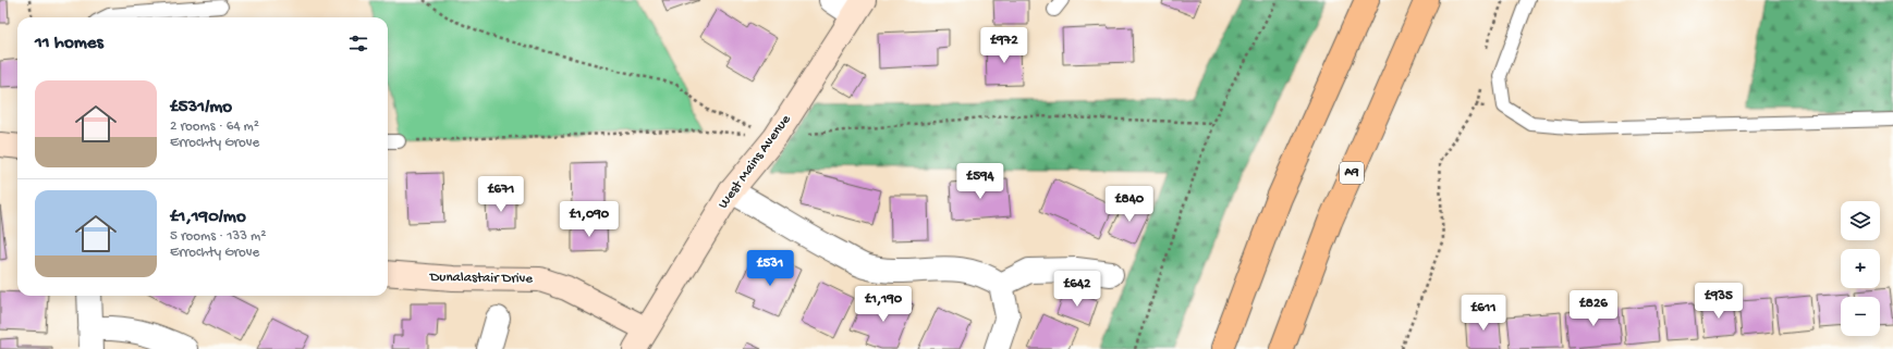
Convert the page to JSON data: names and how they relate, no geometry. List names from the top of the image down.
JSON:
{
  "streets": {
    "highway": ["A9"],
    "street": ["West Mains Avenue", "Dunalastair Drive"]
  },
  "crossings": [
    ["West Mains Avenue", "Dunalastair Drive"]
  ],
  "page": {
    "heading": "11 homes",
    "price": [
      "£972",
      "£594",
      "£671",
      "£840",
      "£1,090",
      "£531",
      "£642",
      "£935",
      "£1,190",
      "£826",
      "£611"
    ],
    "list": [
      {
        "name": "£531/mo",
        "note": "2 rooms · 64 m² · Errochty Grove"
      },
      {
        "name": "£1,190/mo",
        "note": "5 rooms · 133 m² · Errochty Grove"
      }
    ],
    "map_buttons": ["+", "−"]
  }
}
